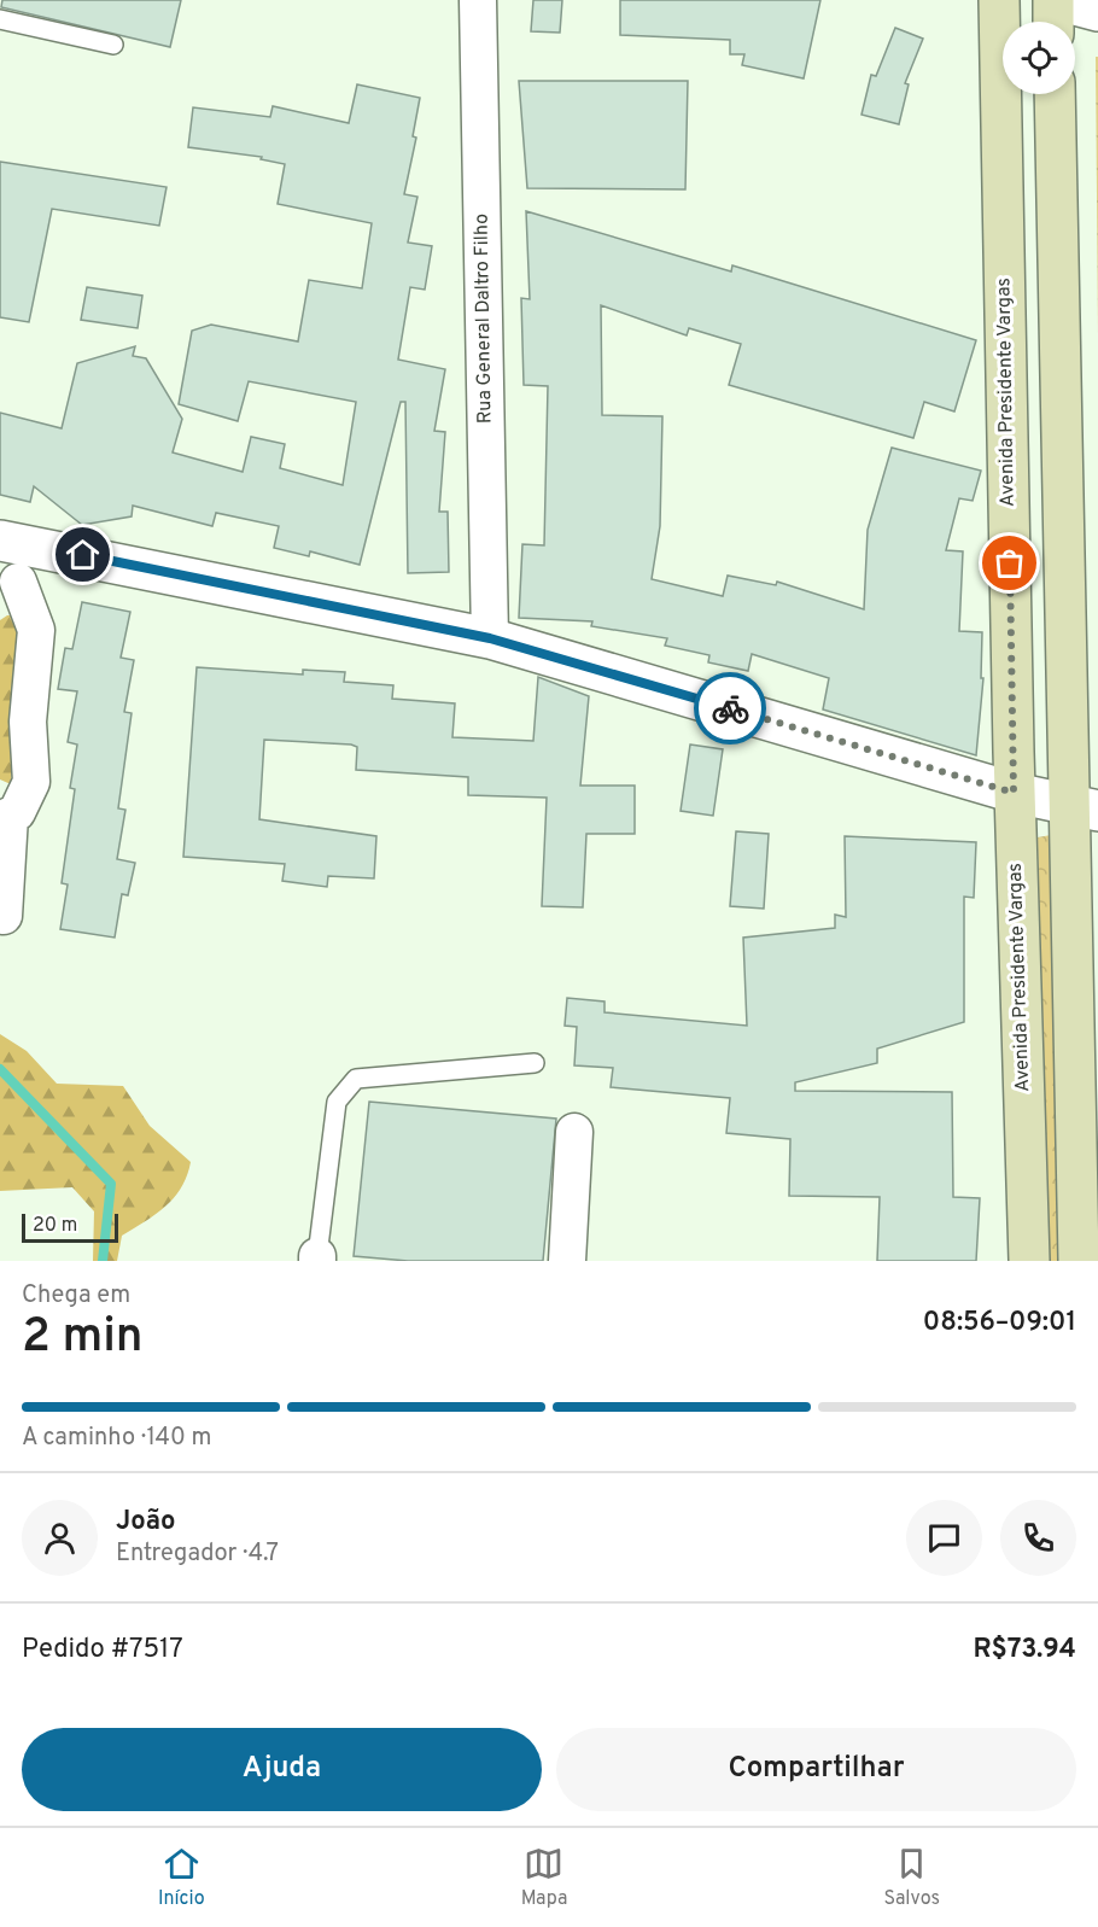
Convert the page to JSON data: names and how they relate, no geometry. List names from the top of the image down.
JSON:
{
  "streets": {
    "main road": ["Avenida Presidente Vargas"],
    "street": ["Rua General Daltro Filho"]
  },
  "scale_bar": "20 m",
  "page": {
    "scale": "20 m",
    "heading": ["2 min", "Chega em", "08:56–09:01"],
    "panel": [
      "João",
      "Entregador · 4.7",
      "Pedido #7517",
      "R$73.94"
    ],
    "bar": "A caminho · 140 m",
    "buttons": ["Ajuda", "Compartilhar"],
    "tabs": ["Início", "Mapa", "Salvos"]
  }
}
